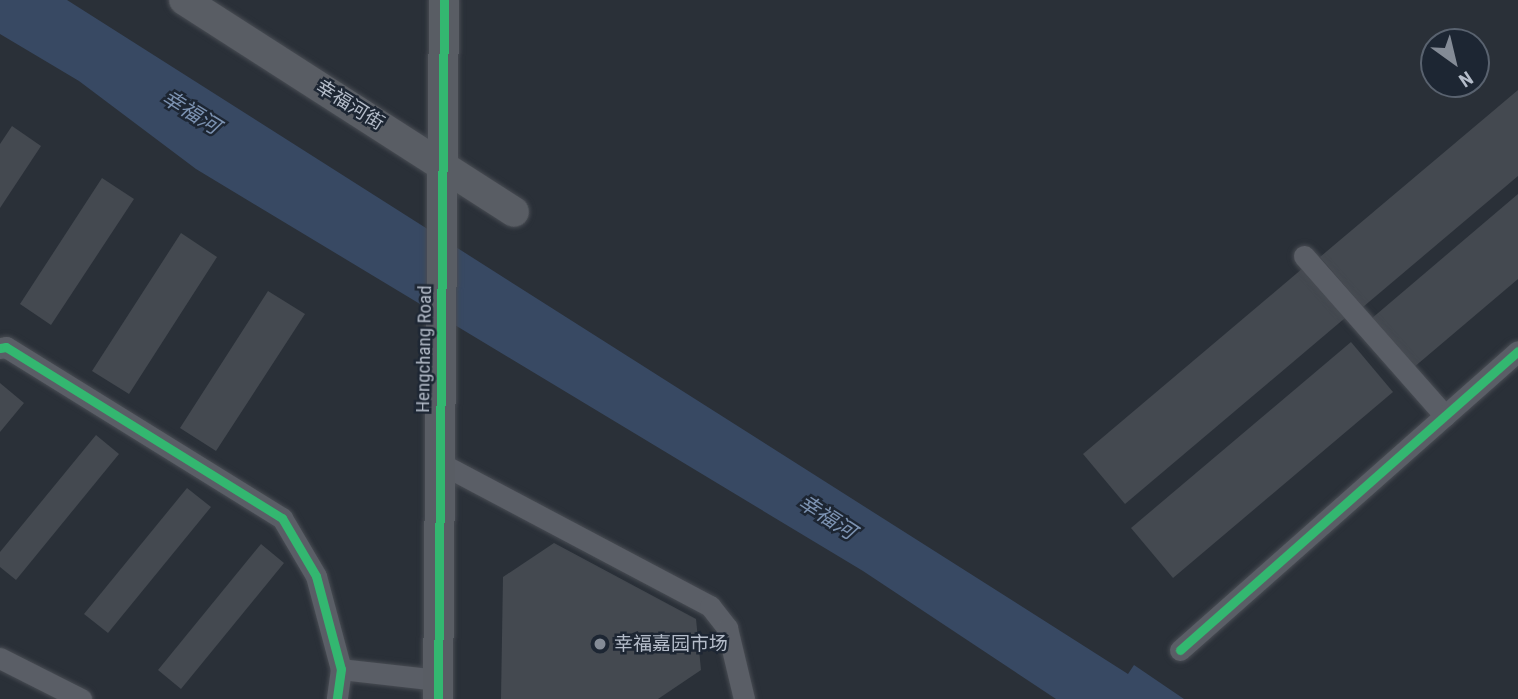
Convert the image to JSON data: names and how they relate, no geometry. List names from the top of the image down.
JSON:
{
  "streets": {
    "street": ["幸福河街", "Hengchang Road"]
  },
  "crossings": [
    ["幸福河街", "Hengchang Road"]
  ],
  "water": ["幸福河"],
  "places": ["幸福嘉园市场"],
  "north": "bottom right"
}
